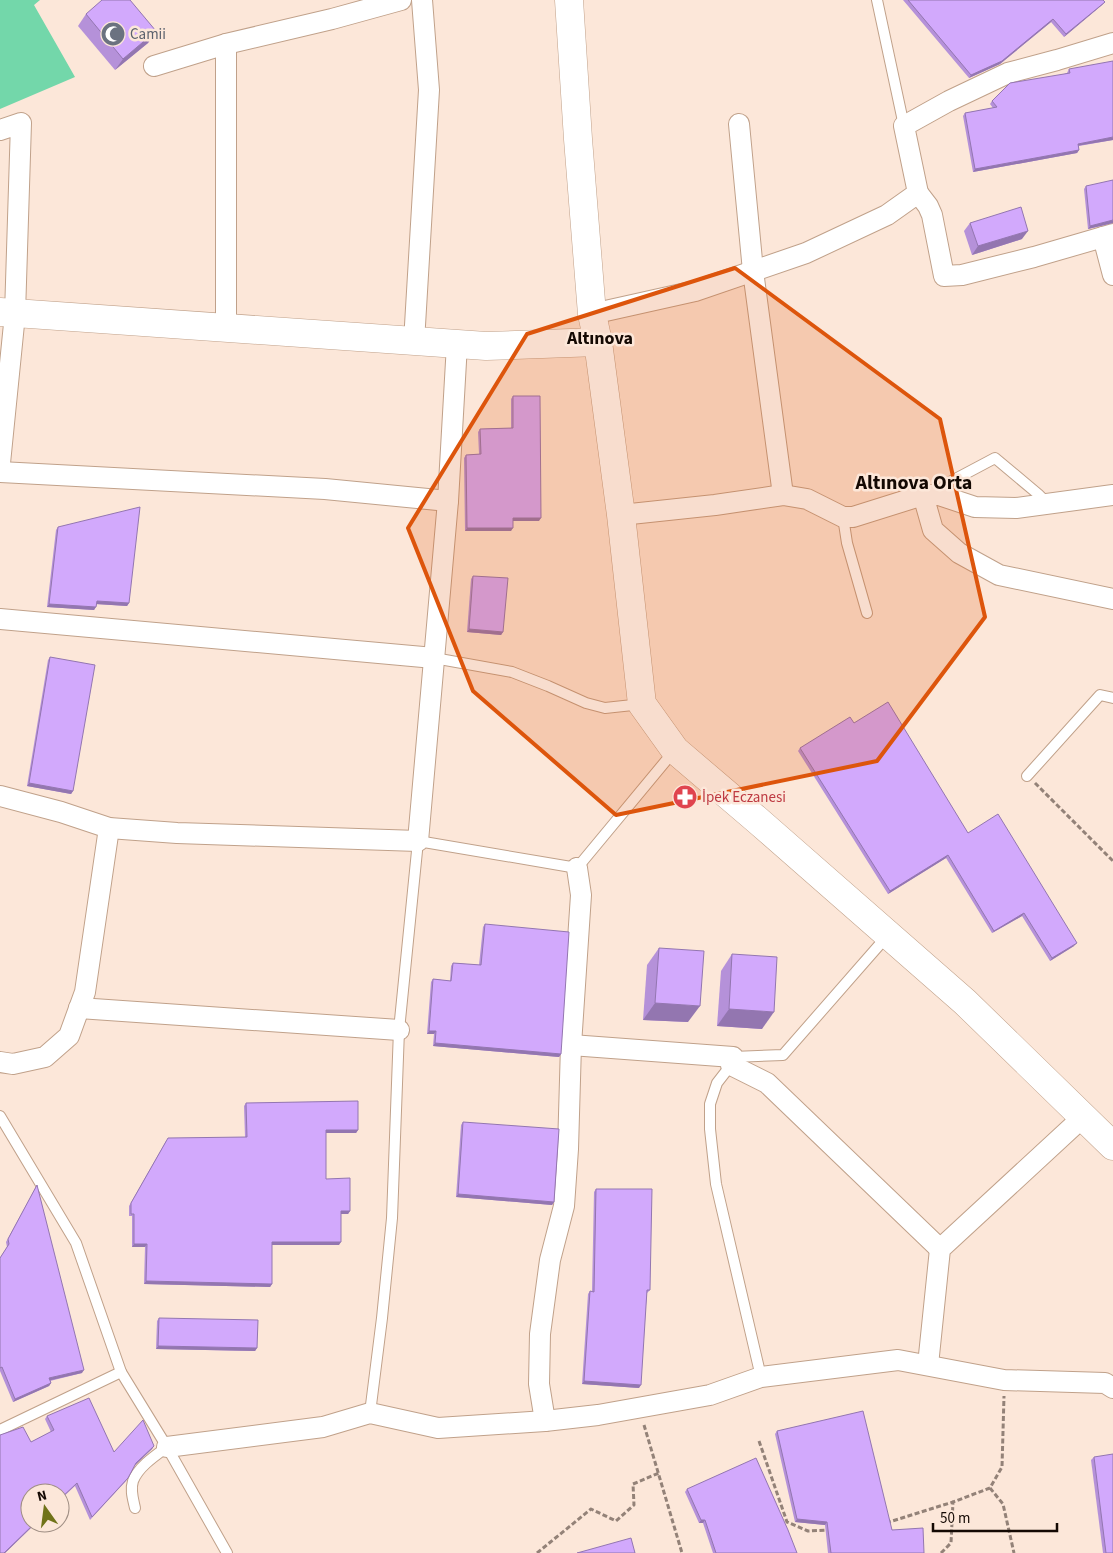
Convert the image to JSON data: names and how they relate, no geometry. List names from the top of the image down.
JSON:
{
  "districts": ["Altınova", "Altınova Orta"],
  "places": {
    "mosque": ["Camii"],
    "pharmacy": ["İpek Eczanesi"]
  },
  "scale_bar": "50 m",
  "north": "top"
}
